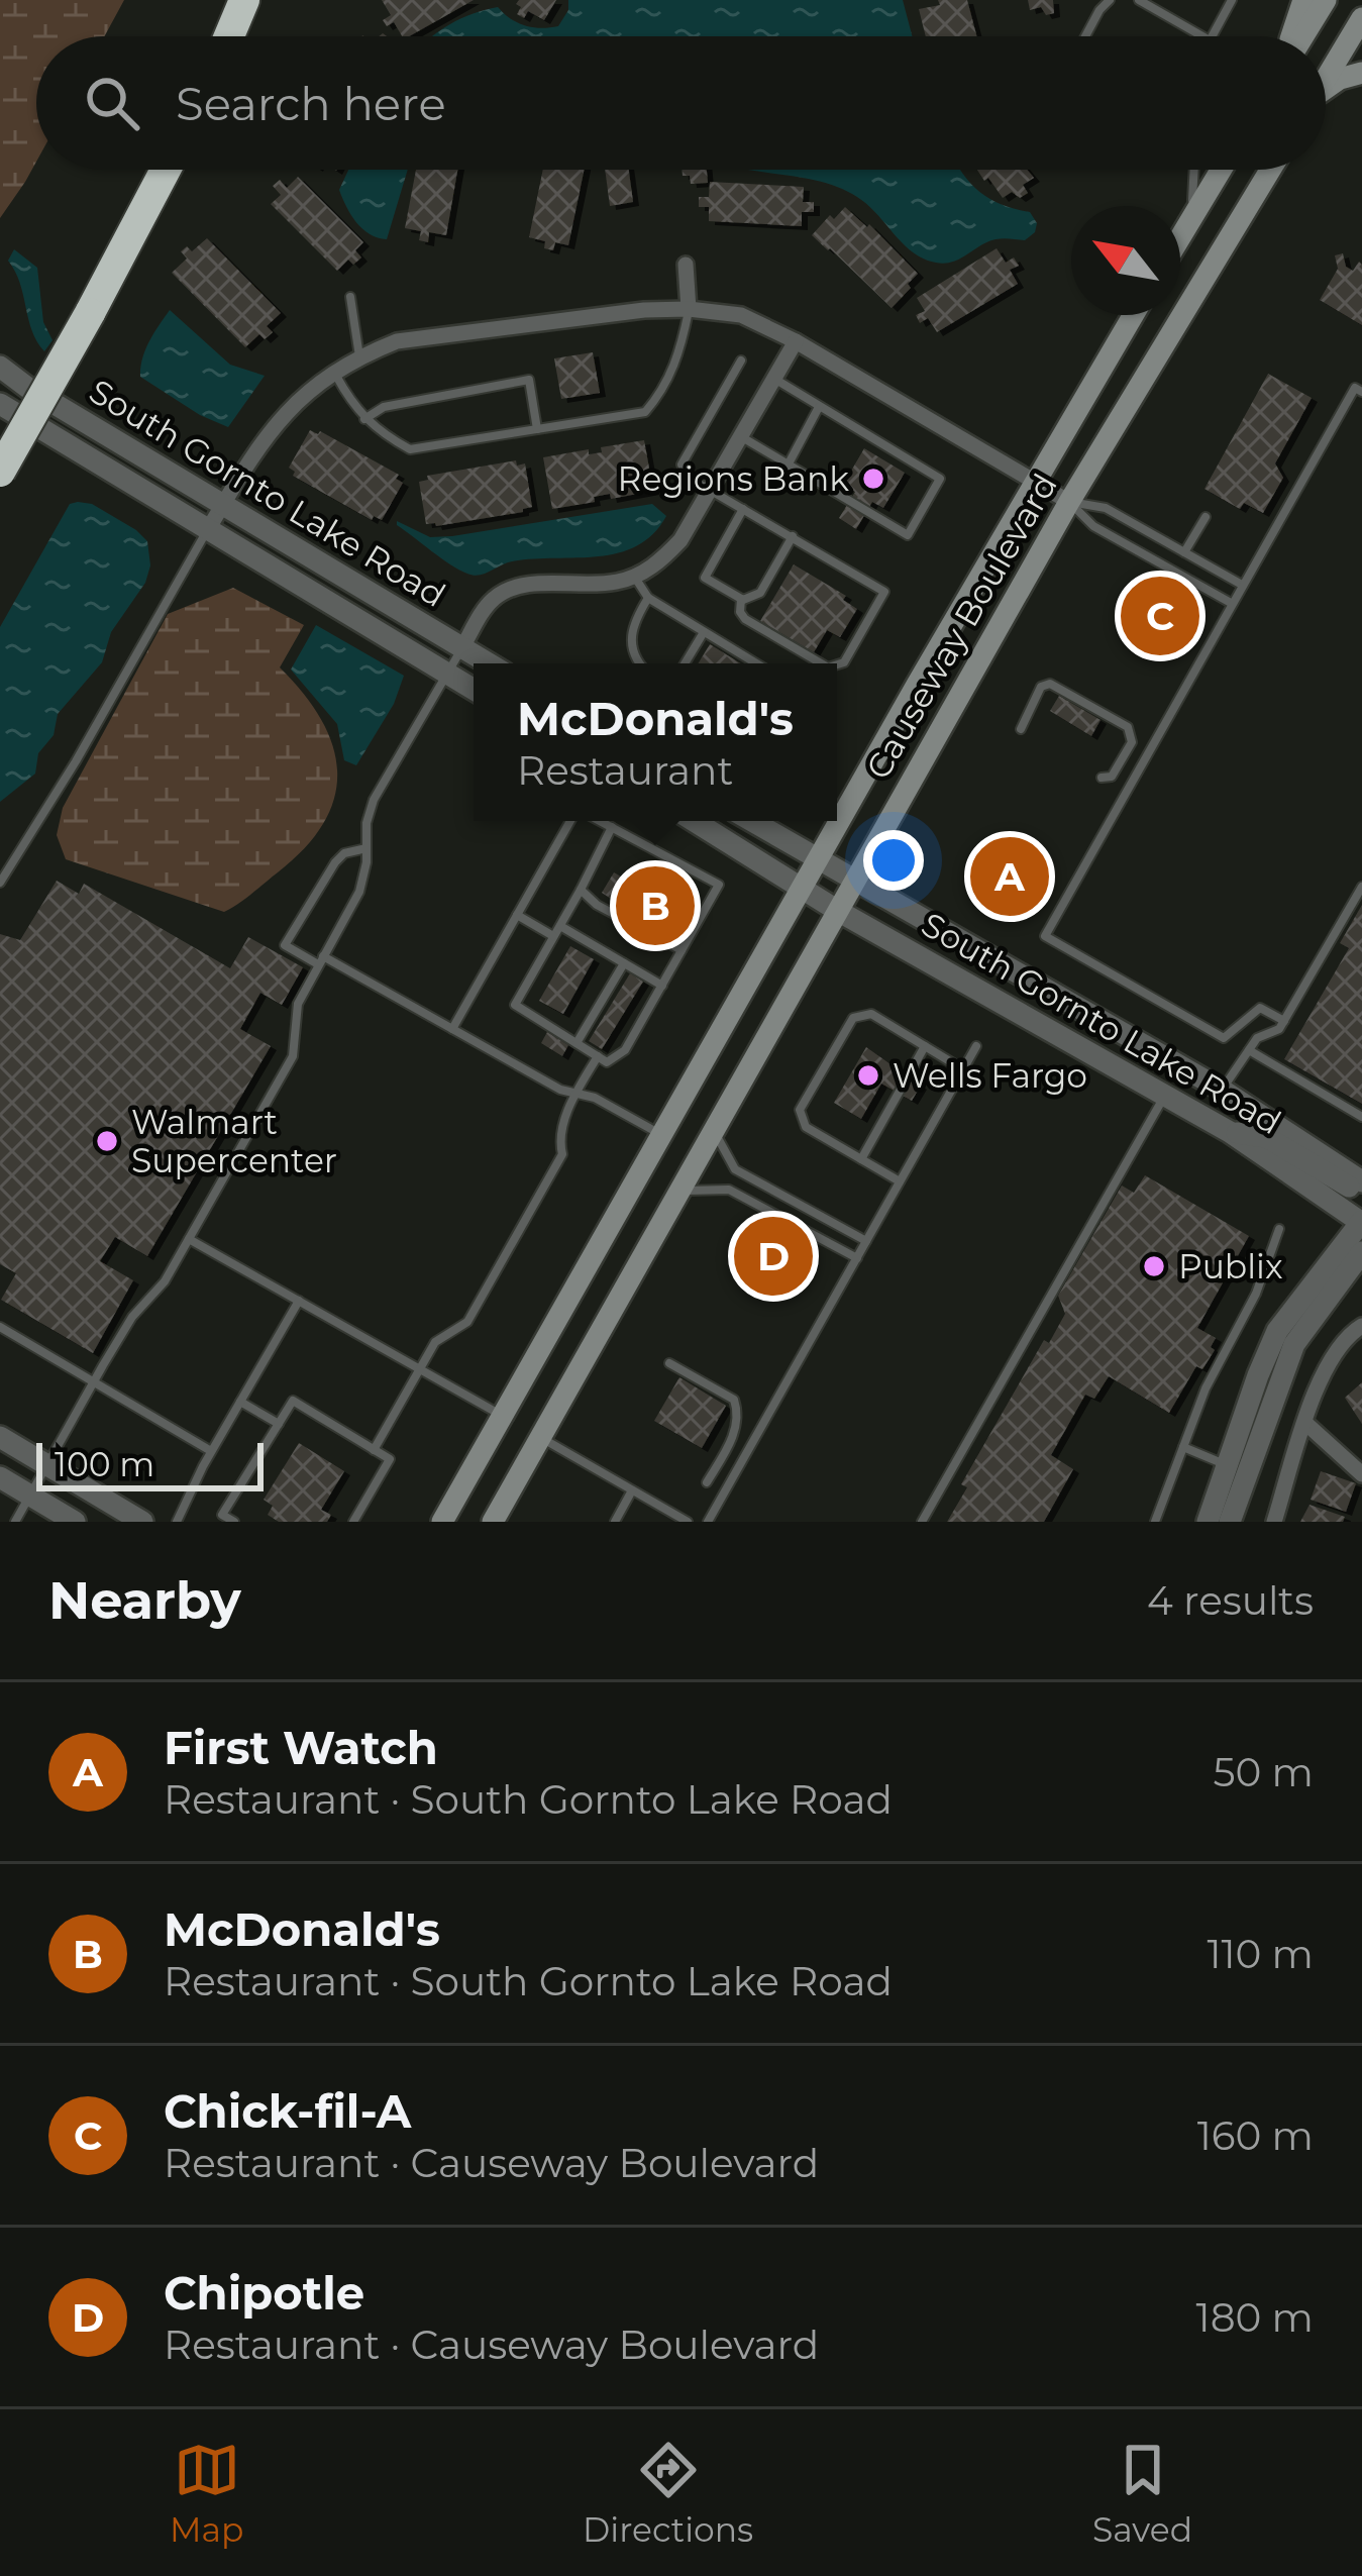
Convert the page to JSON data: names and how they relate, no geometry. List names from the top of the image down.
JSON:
{
  "streets": {
    "main road": ["Causeway Boulevard"],
    "street": ["South Gornto Lake Road"]
  },
  "crossings": [
    ["South Gornto Lake Road", "Causeway Boulevard"]
  ],
  "places": [
    "Regions Bank",
    "Wells Fargo",
    "Walmart Supercenter",
    "Publix"
  ],
  "scale_bar": "100 m",
  "north": "top left",
  "page": {
    "search": "Search here",
    "pins": [
      "C",
      "A",
      "B",
      "D"
    ],
    "popup": ["McDonald's", "Restaurant"],
    "scale": "100 m",
    "heading": ["Nearby", "4 results"],
    "list": [
      {
        "mark": "A",
        "name": "First Watch",
        "note": "Restaurant · South Gornto Lake Road",
        "value": "50 m"
      },
      {
        "mark": "B",
        "name": "McDonald's",
        "note": "Restaurant · South Gornto Lake Road",
        "value": "110 m"
      },
      {
        "mark": "C",
        "name": "Chick-fil-A",
        "note": "Restaurant · Causeway Boulevard",
        "value": "160 m"
      },
      {
        "mark": "D",
        "name": "Chipotle",
        "note": "Restaurant · Causeway Boulevard",
        "value": "180 m"
      }
    ],
    "nav": ["Map", "Directions", "Saved"]
  }
}
